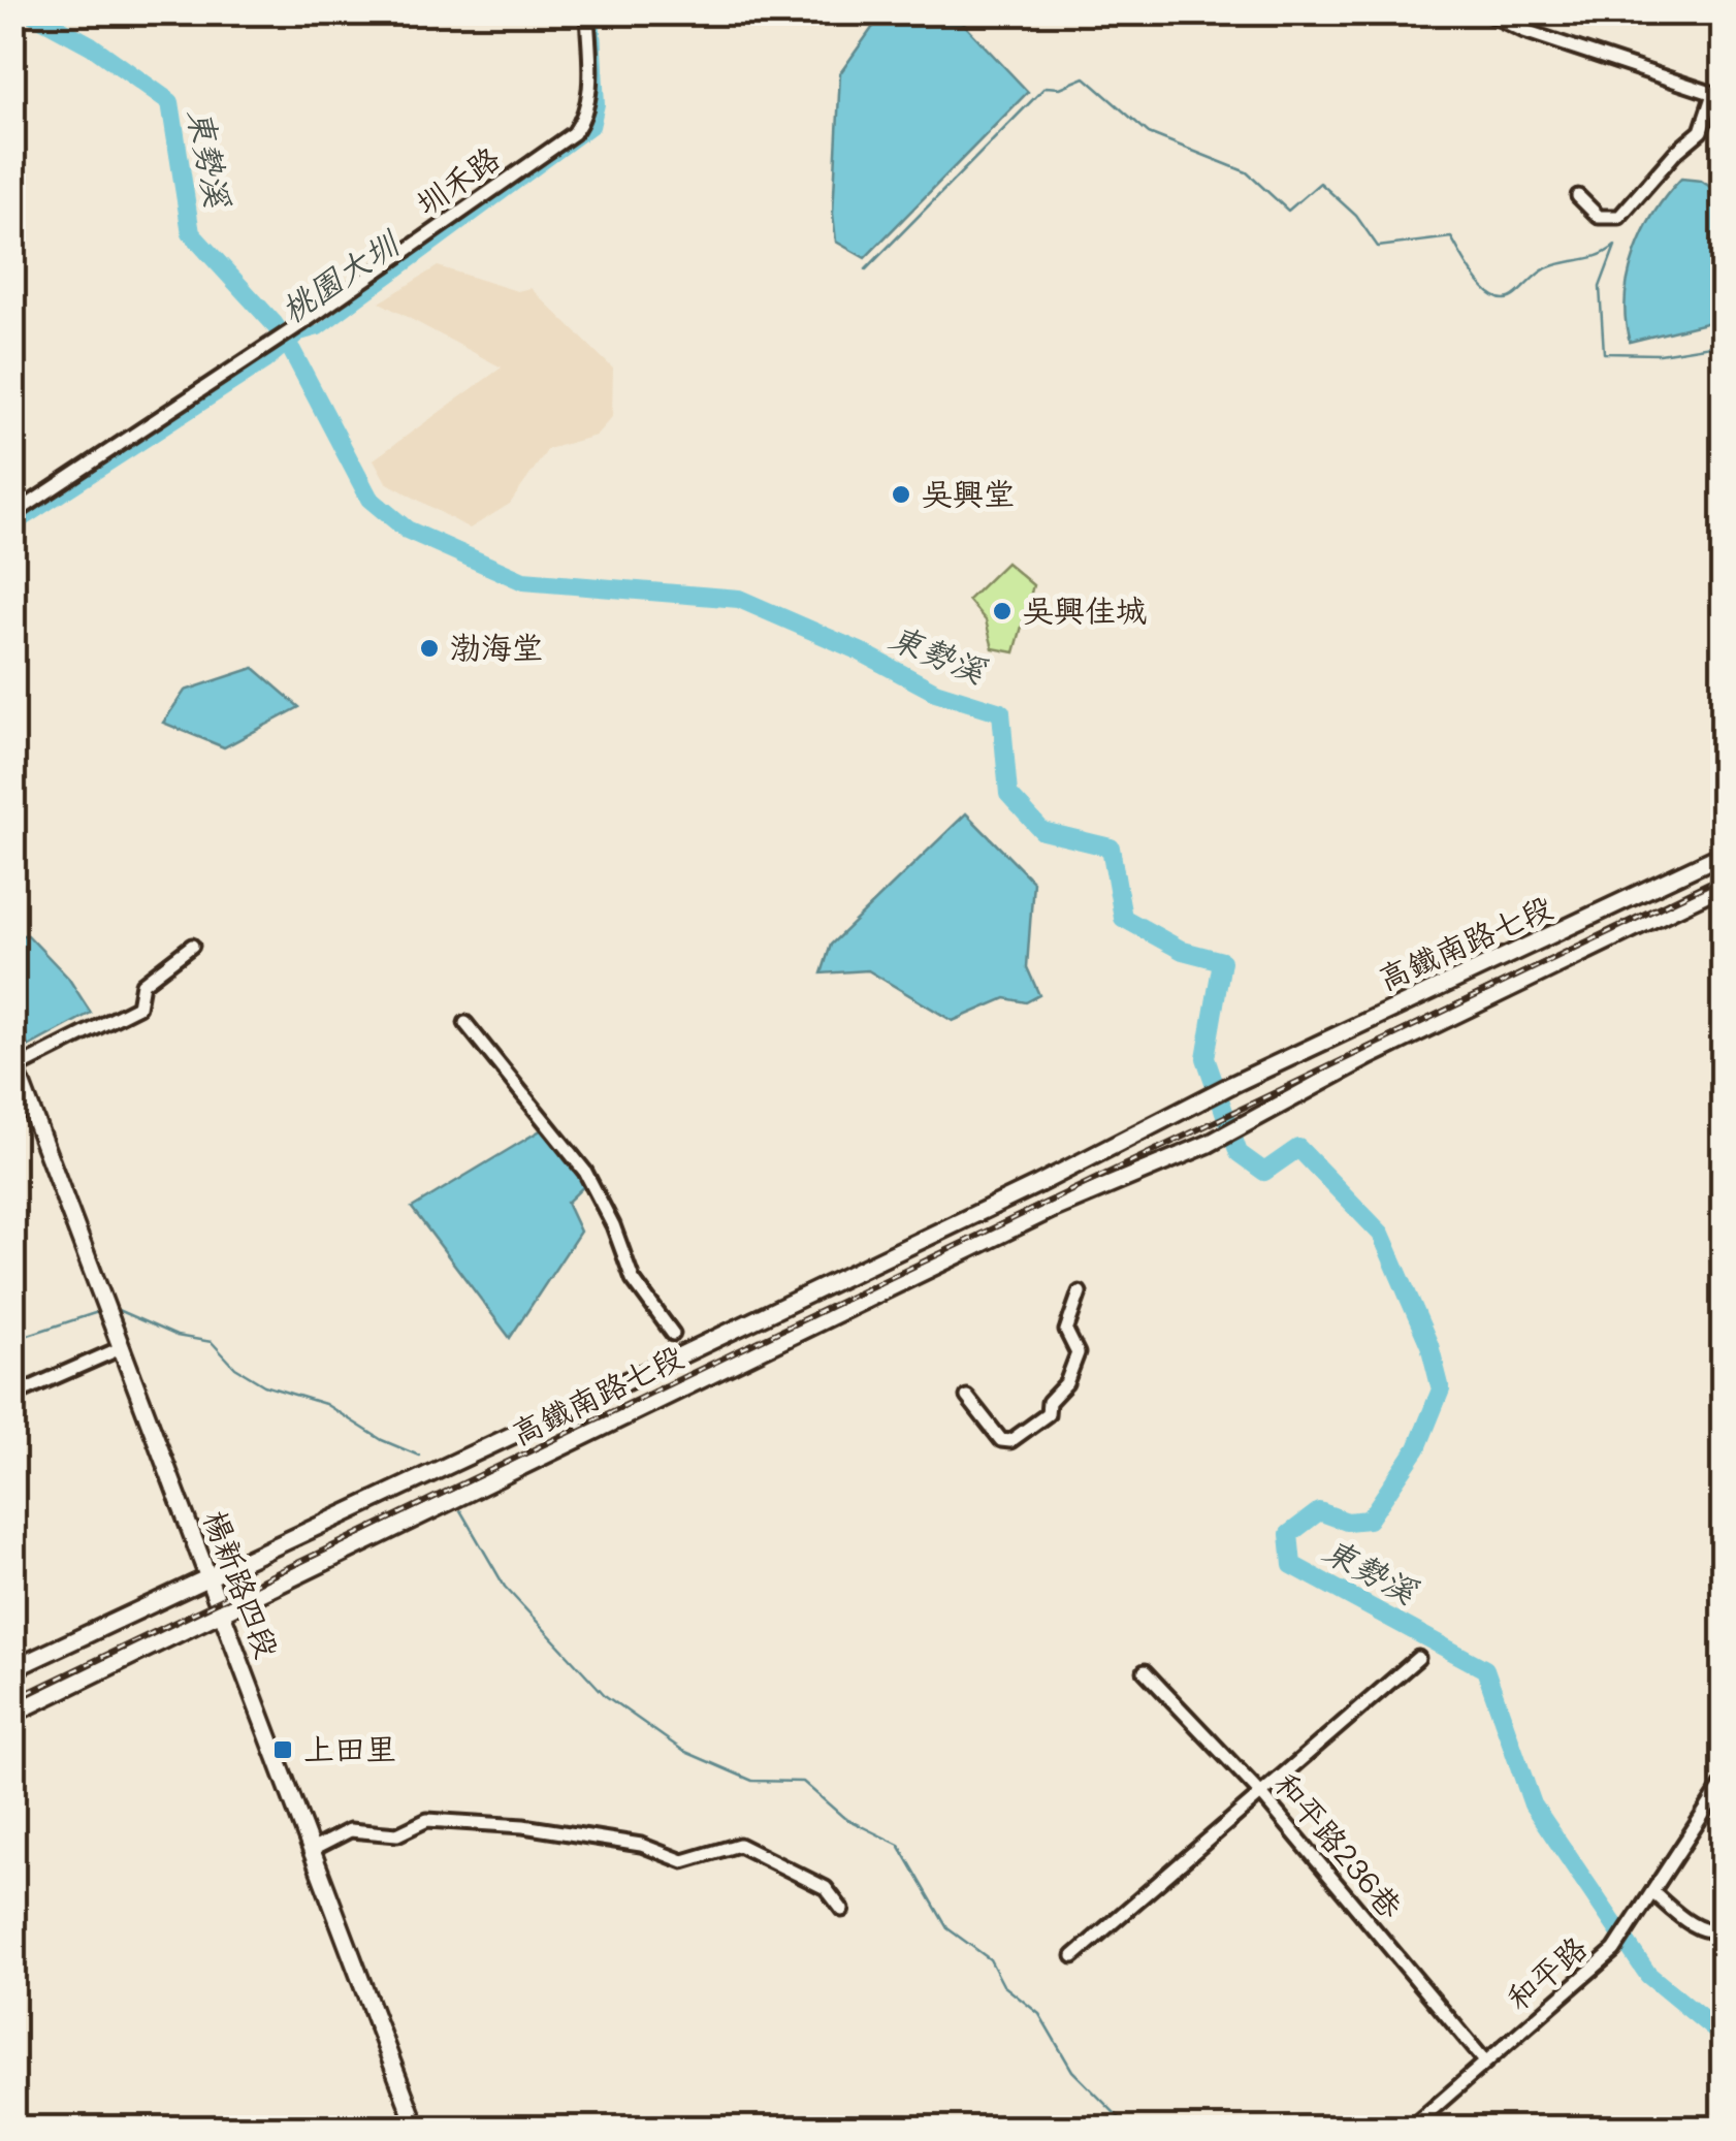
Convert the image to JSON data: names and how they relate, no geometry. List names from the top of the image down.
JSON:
{
  "streets": {
    "main road": ["高鐵南路七段", "楊新路四段"],
    "street": ["圳禾路", "和平路236巷", "和平路"]
  },
  "crossings": [
    ["高鐵南路七段", "楊新路四段"],
    ["和平路236巷", "和平路"]
  ],
  "water": ["東勢溪", "桃園大圳"],
  "places": {
    "other": ["吳興堂", "吳興佳城", "渤海堂"],
    "transit": ["上田里"]
  }
}
